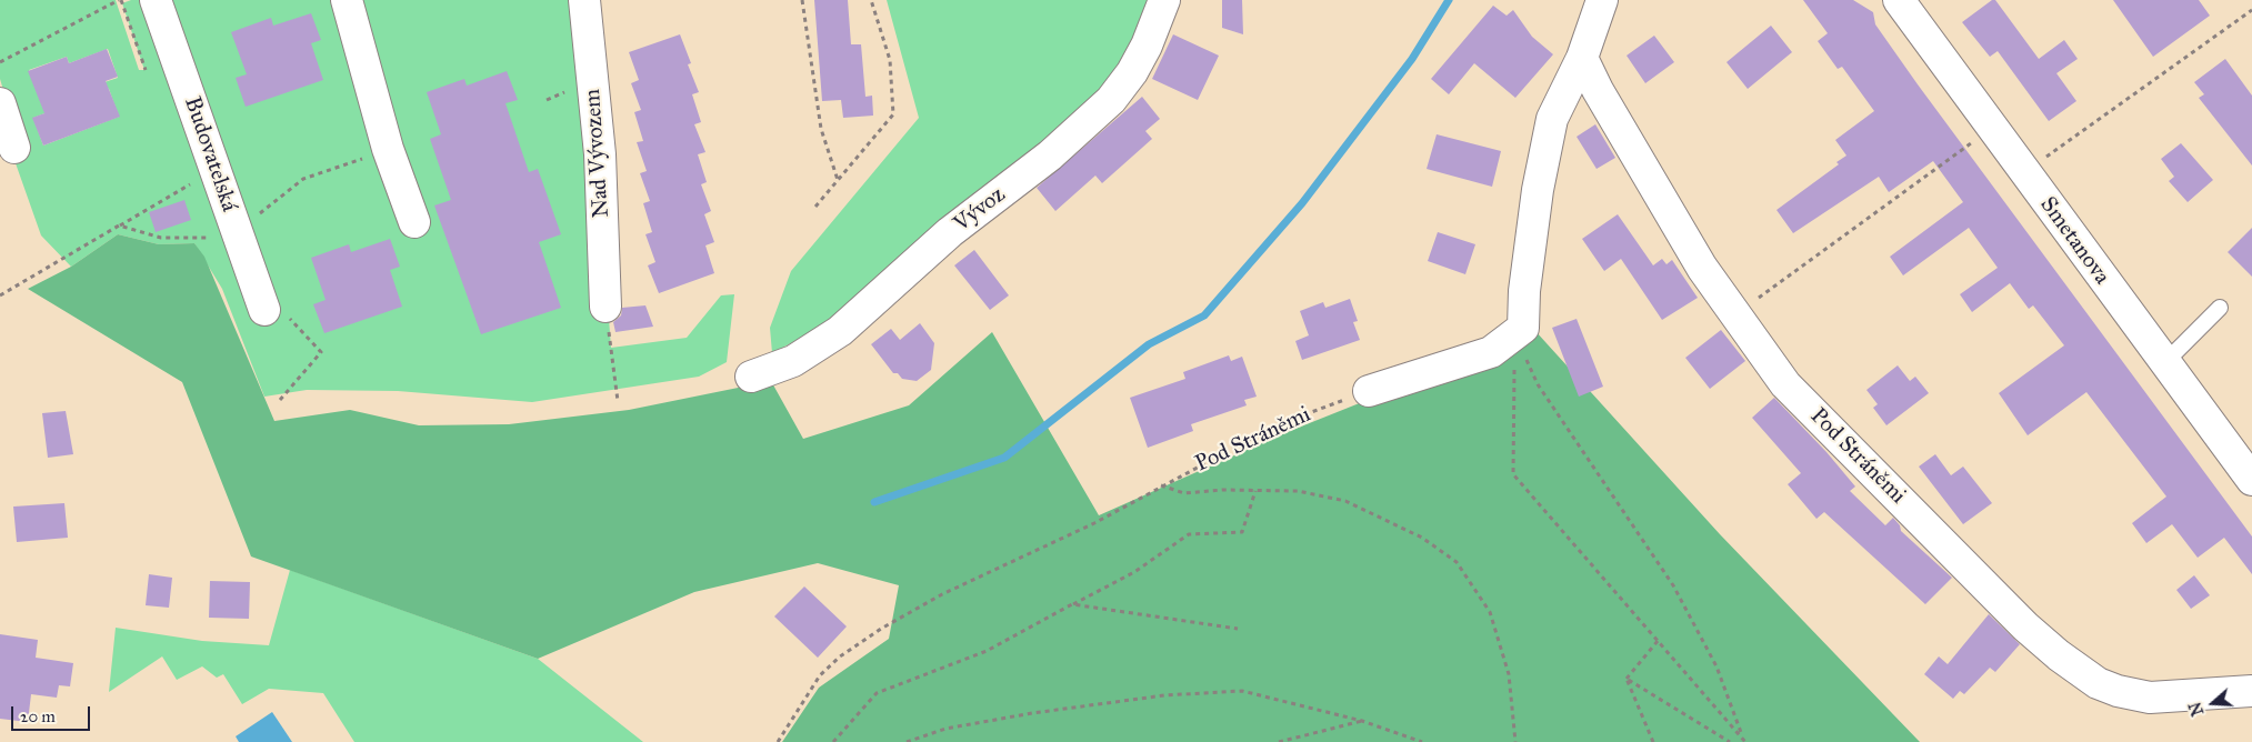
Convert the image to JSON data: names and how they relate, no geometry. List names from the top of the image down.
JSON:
{
  "streets": {
    "street": [
      "Nad Vývozem",
      "Budovatelská",
      "Vývoz",
      "Smetanova",
      "Pod Stráněmi"
    ]
  },
  "scale_bar": "20 m",
  "north": "left"
}
